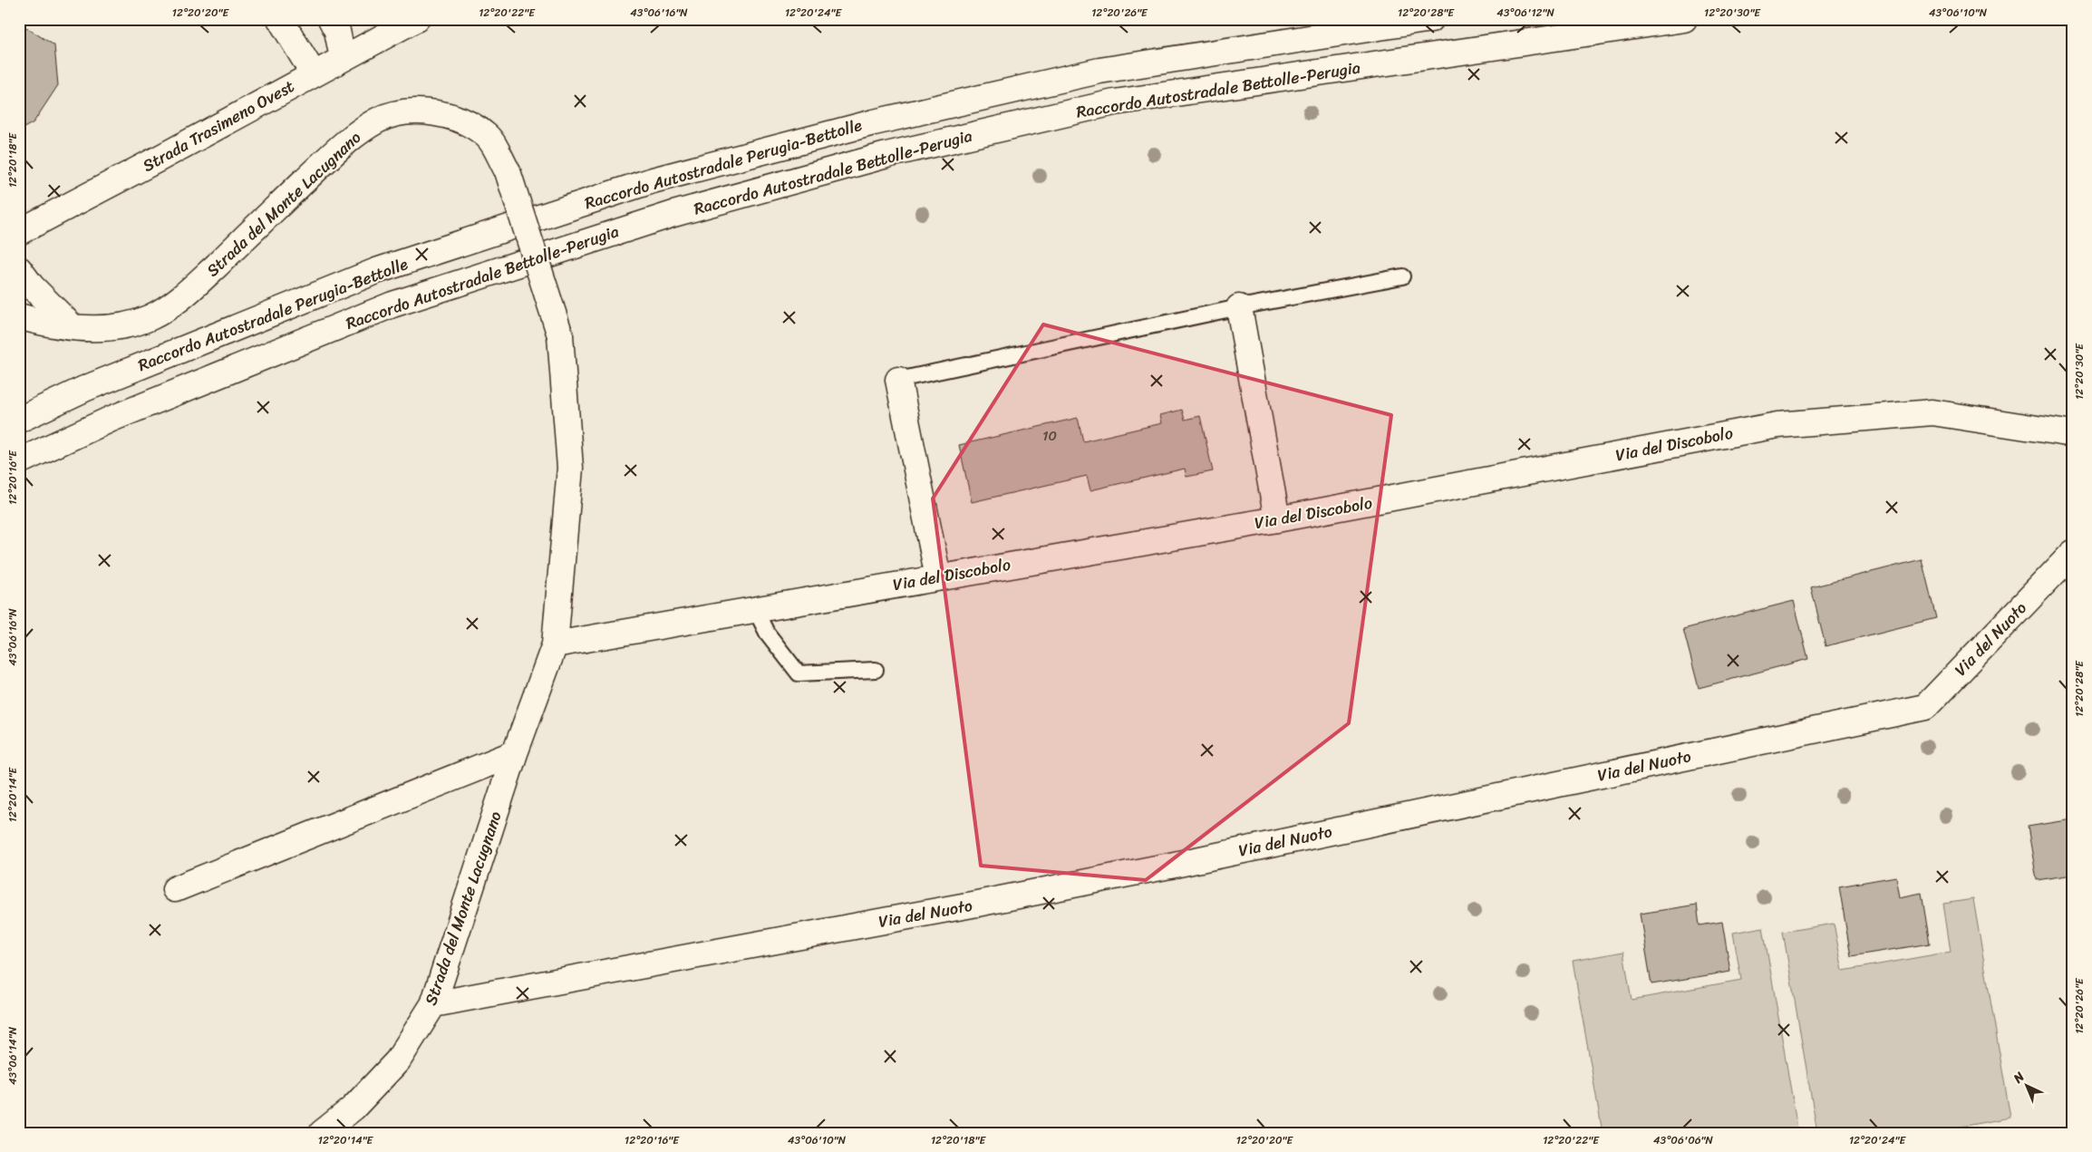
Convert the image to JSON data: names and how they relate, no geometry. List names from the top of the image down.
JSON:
{
  "streets": {
    "main road": [
      "Raccordo Autostradale Bettolle-Perugia",
      "Strada Trasimeno Ovest",
      "Raccordo Autostradale Perugia-Bettolle",
      "Strada del Monte Lacugnano",
      "Via del Discobolo",
      "Via del Nuoto"
    ]
  },
  "crossings": [
    ["Strada del Monte Lacugnano", "Via del Discobolo"],
    ["Strada del Monte Lacugnano", "Via del Nuoto"]
  ],
  "house_numbers": ["10"],
  "north": "top left",
  "coordinates": [
    "12°20'20\"E",
    "12°20'22\"E",
    "43°06'16\"N",
    "12°20'24\"E",
    "12°20'26\"E",
    "12°20'28\"E",
    "43°06'12\"N",
    "12°20'30\"E",
    "43°06'10\"N",
    "12°20'18\"E",
    "12°20'16\"E",
    "12°20'14\"E",
    "43°06'14\"N",
    "43°06'06\"N"
  ]
}
